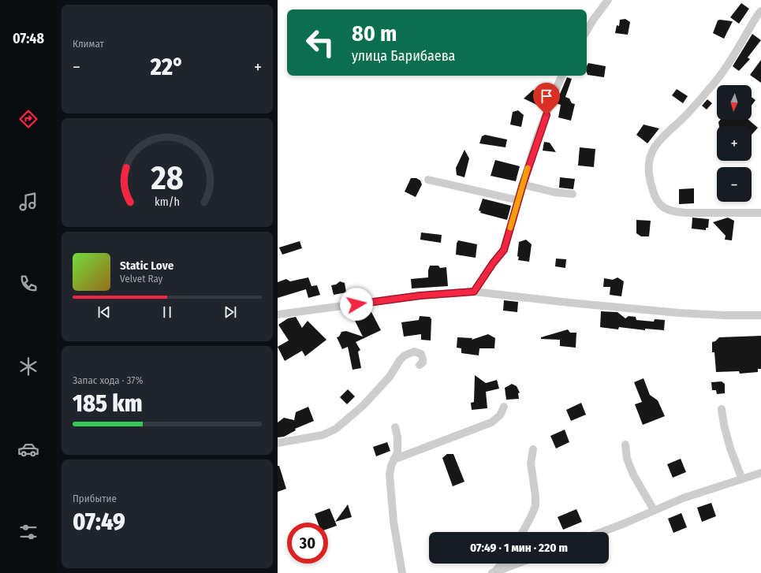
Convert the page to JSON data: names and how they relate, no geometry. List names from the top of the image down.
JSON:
{
  "north": "bottom",
  "page": {
    "tabs": "07:48",
    "tile": [
      "Климат",
      ["Запас хода · 37%", "185 km"],
      ["Прибытие", "07:49"]
    ],
    "turn": ["80 m", "улица Барибаева"],
    "heat": ["−", "22°", "+"],
    "map_buttons": ["+", "−"],
    "song": ["Static Love", "Velvet Ray"],
    "limit": "30",
    "trip": "07:49 · 1 мин · 220 m",
    "gauge": ["28", "km/h"]
  }
}
